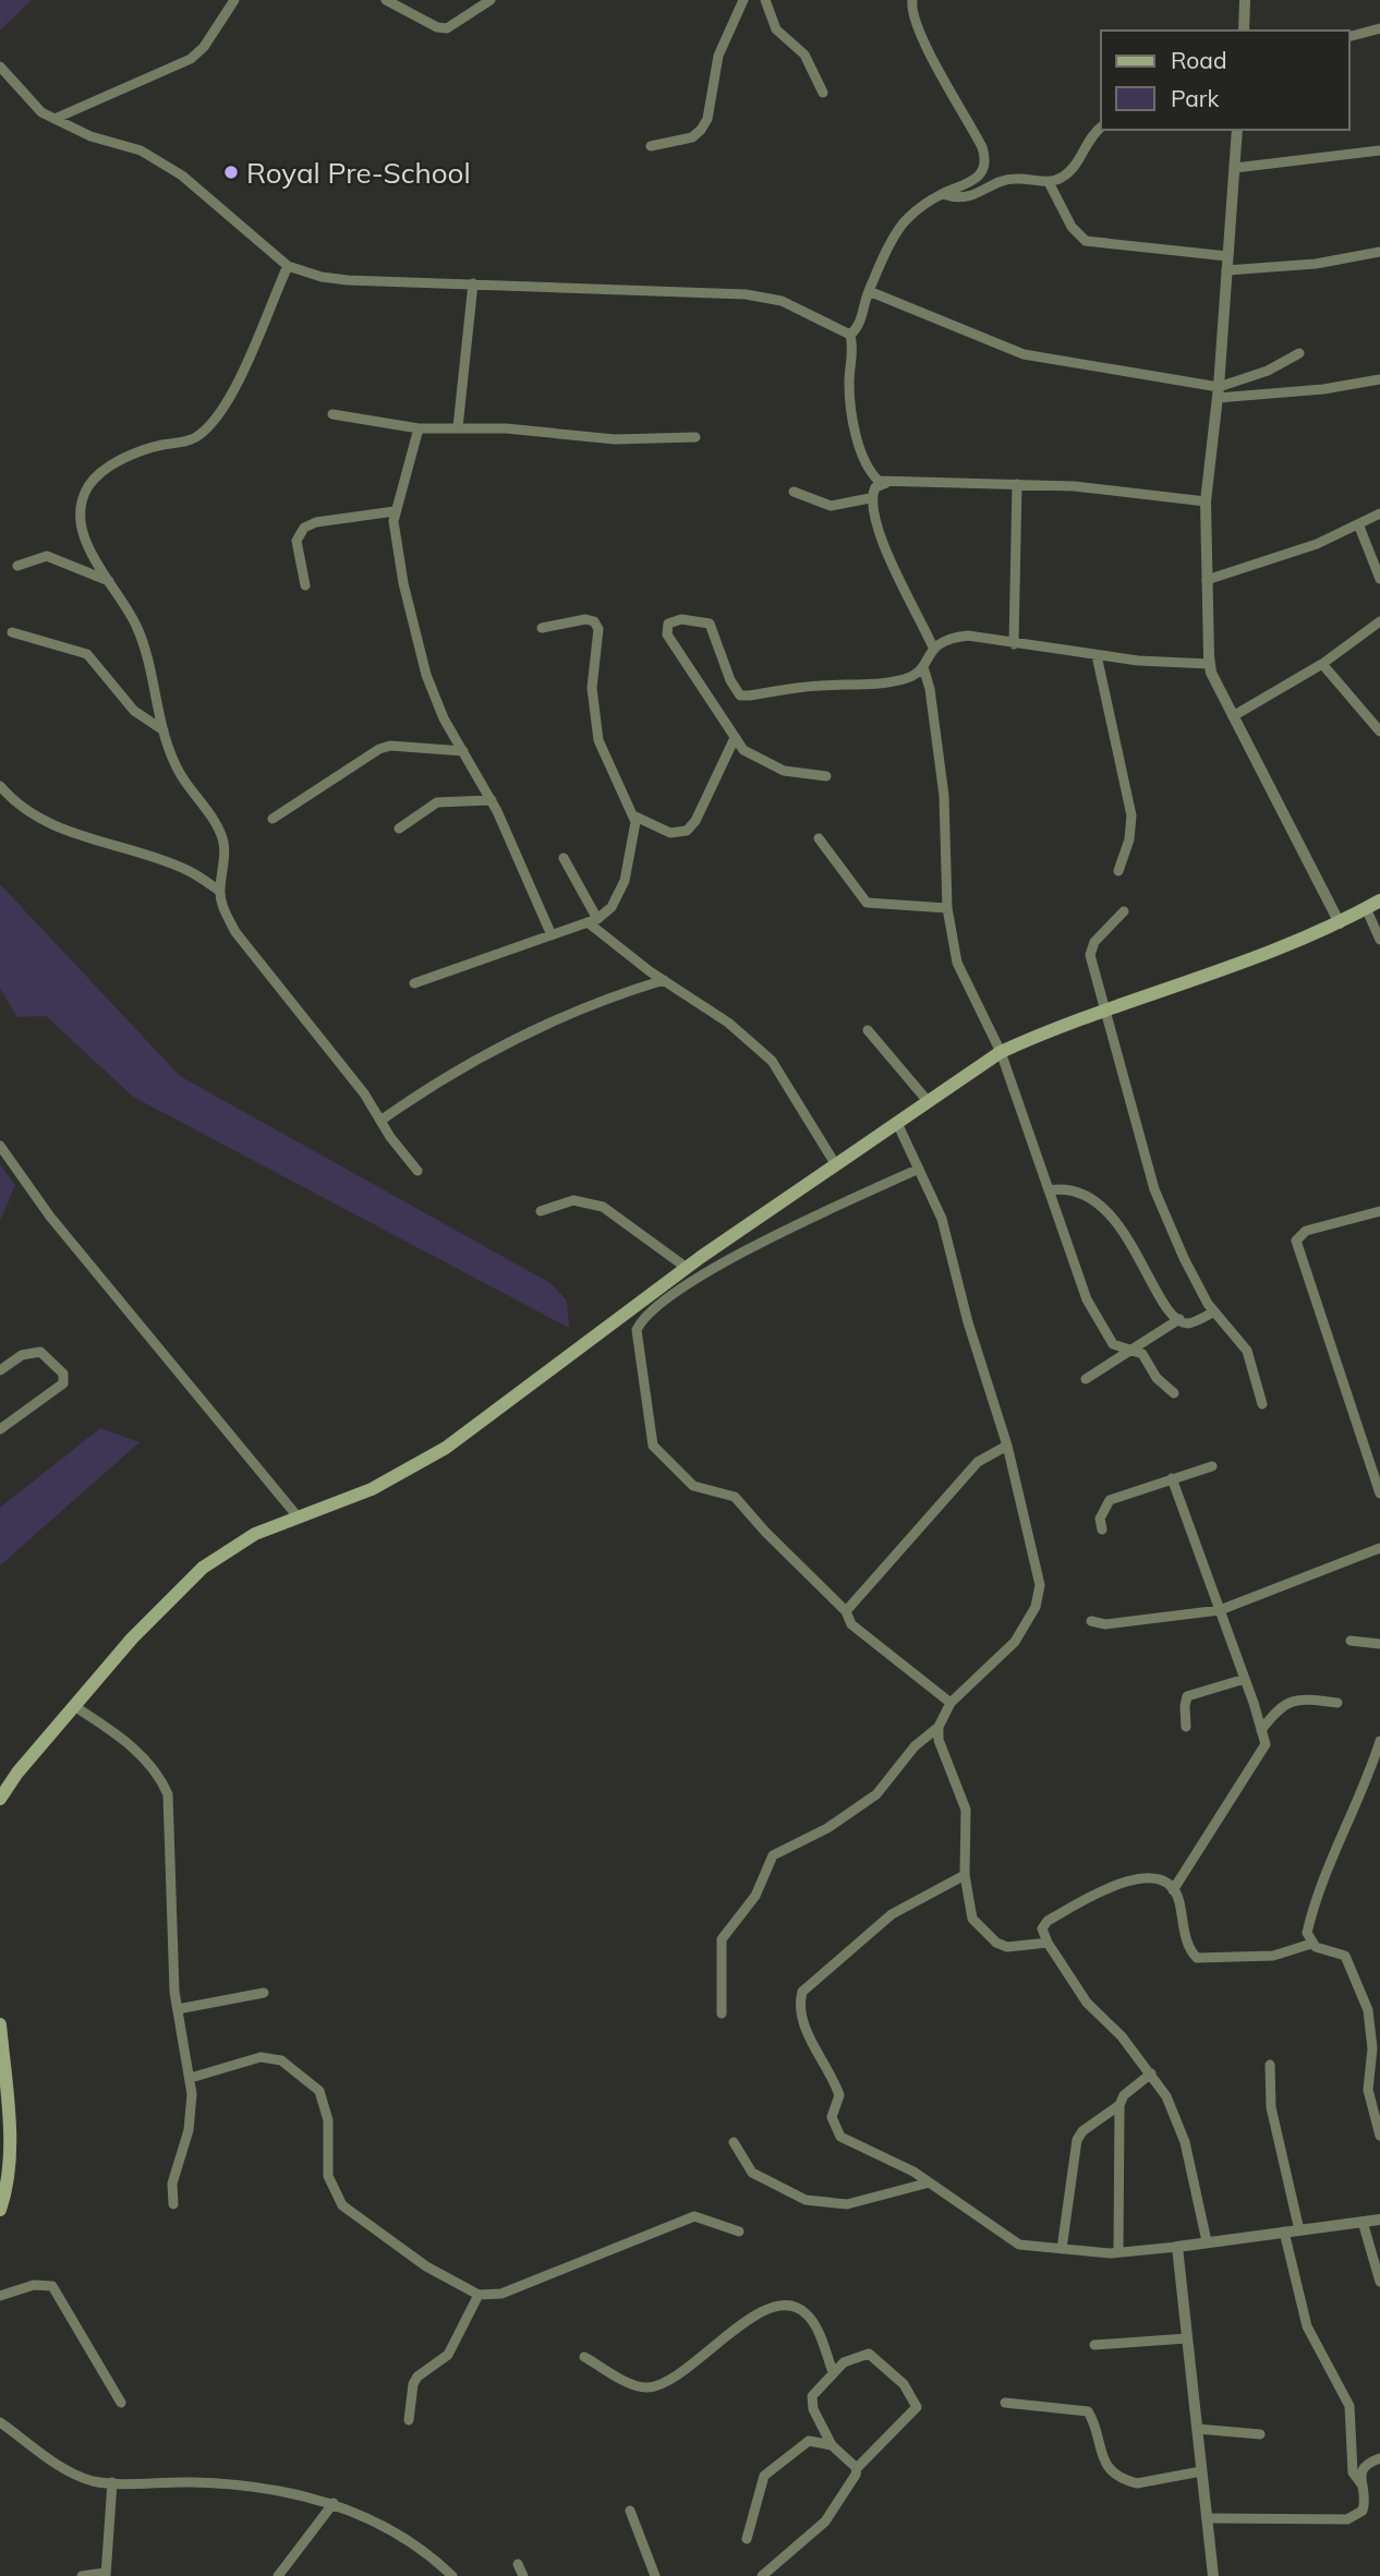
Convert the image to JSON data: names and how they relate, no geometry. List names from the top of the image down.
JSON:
{
  "places": ["Royal Pre-School"],
  "legend": ["Road", "Park"]
}
